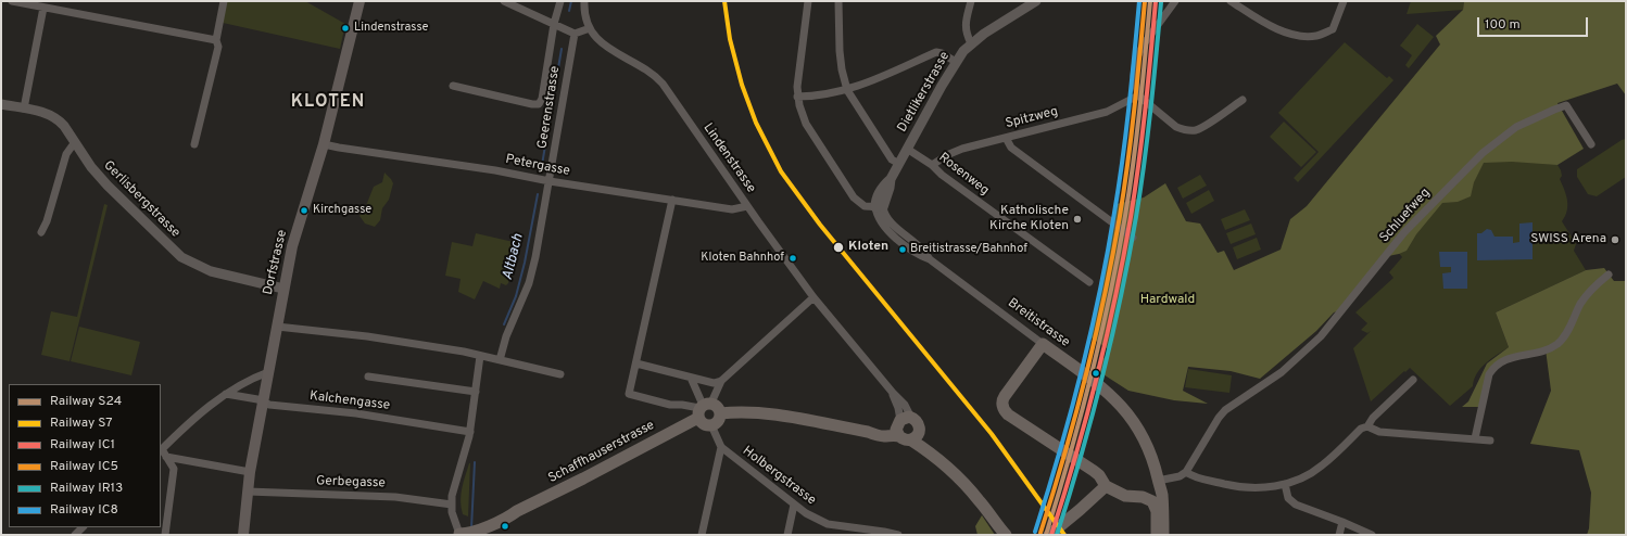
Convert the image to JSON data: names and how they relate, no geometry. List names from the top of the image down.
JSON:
{
  "streets": {
    "main road": ["Dorfstrasse", "Breitistrasse", "Schaffhauserstrasse"],
    "street": [
      "Dietlikerstrasse",
      "Geerenstrasse",
      "Spitzweg",
      "Lindenstrasse",
      "Petergasse",
      "Rosenweg",
      "Gerlisbergstrasse",
      "Schluefweg",
      "Kalchengasse",
      "Holbergstrasse",
      "Gerbegasse"
    ]
  },
  "crossings": [
    ["Dietlikerstrasse", "Rosenweg"],
    ["Dietlikerstrasse", "Breitistrasse"],
    ["Geerenstrasse", "Petergasse"],
    ["Spitzweg", "Rosenweg"],
    ["Lindenstrasse", "Petergasse"],
    ["Petergasse", "Dorfstrasse"],
    ["Gerlisbergstrasse", "Dorfstrasse"],
    ["Dorfstrasse", "Kalchengasse"],
    ["Dorfstrasse", "Gerbegasse"]
  ],
  "districts": ["KLOTEN"],
  "water": ["Altbach"],
  "parks": ["Hardwald"],
  "places": [
    "Lindenstrasse",
    "Kirchgasse",
    "Katholische Kirche Kloten",
    "SWISS Arena",
    "Kloten",
    "Breitistrasse/Bahnhof",
    "Kloten Bahnhof"
  ],
  "lines": [
    "rail line S24",
    "rail line S7",
    "rail line IC1",
    "rail line IC5",
    "rail line IC8",
    "rail line IR13"
  ],
  "legend": [
    "Railway S24",
    "Railway S7",
    "Railway IC1",
    "Railway IC5",
    "Railway IR13",
    "Railway IC8"
  ],
  "scale_bar": "100 m"
}
